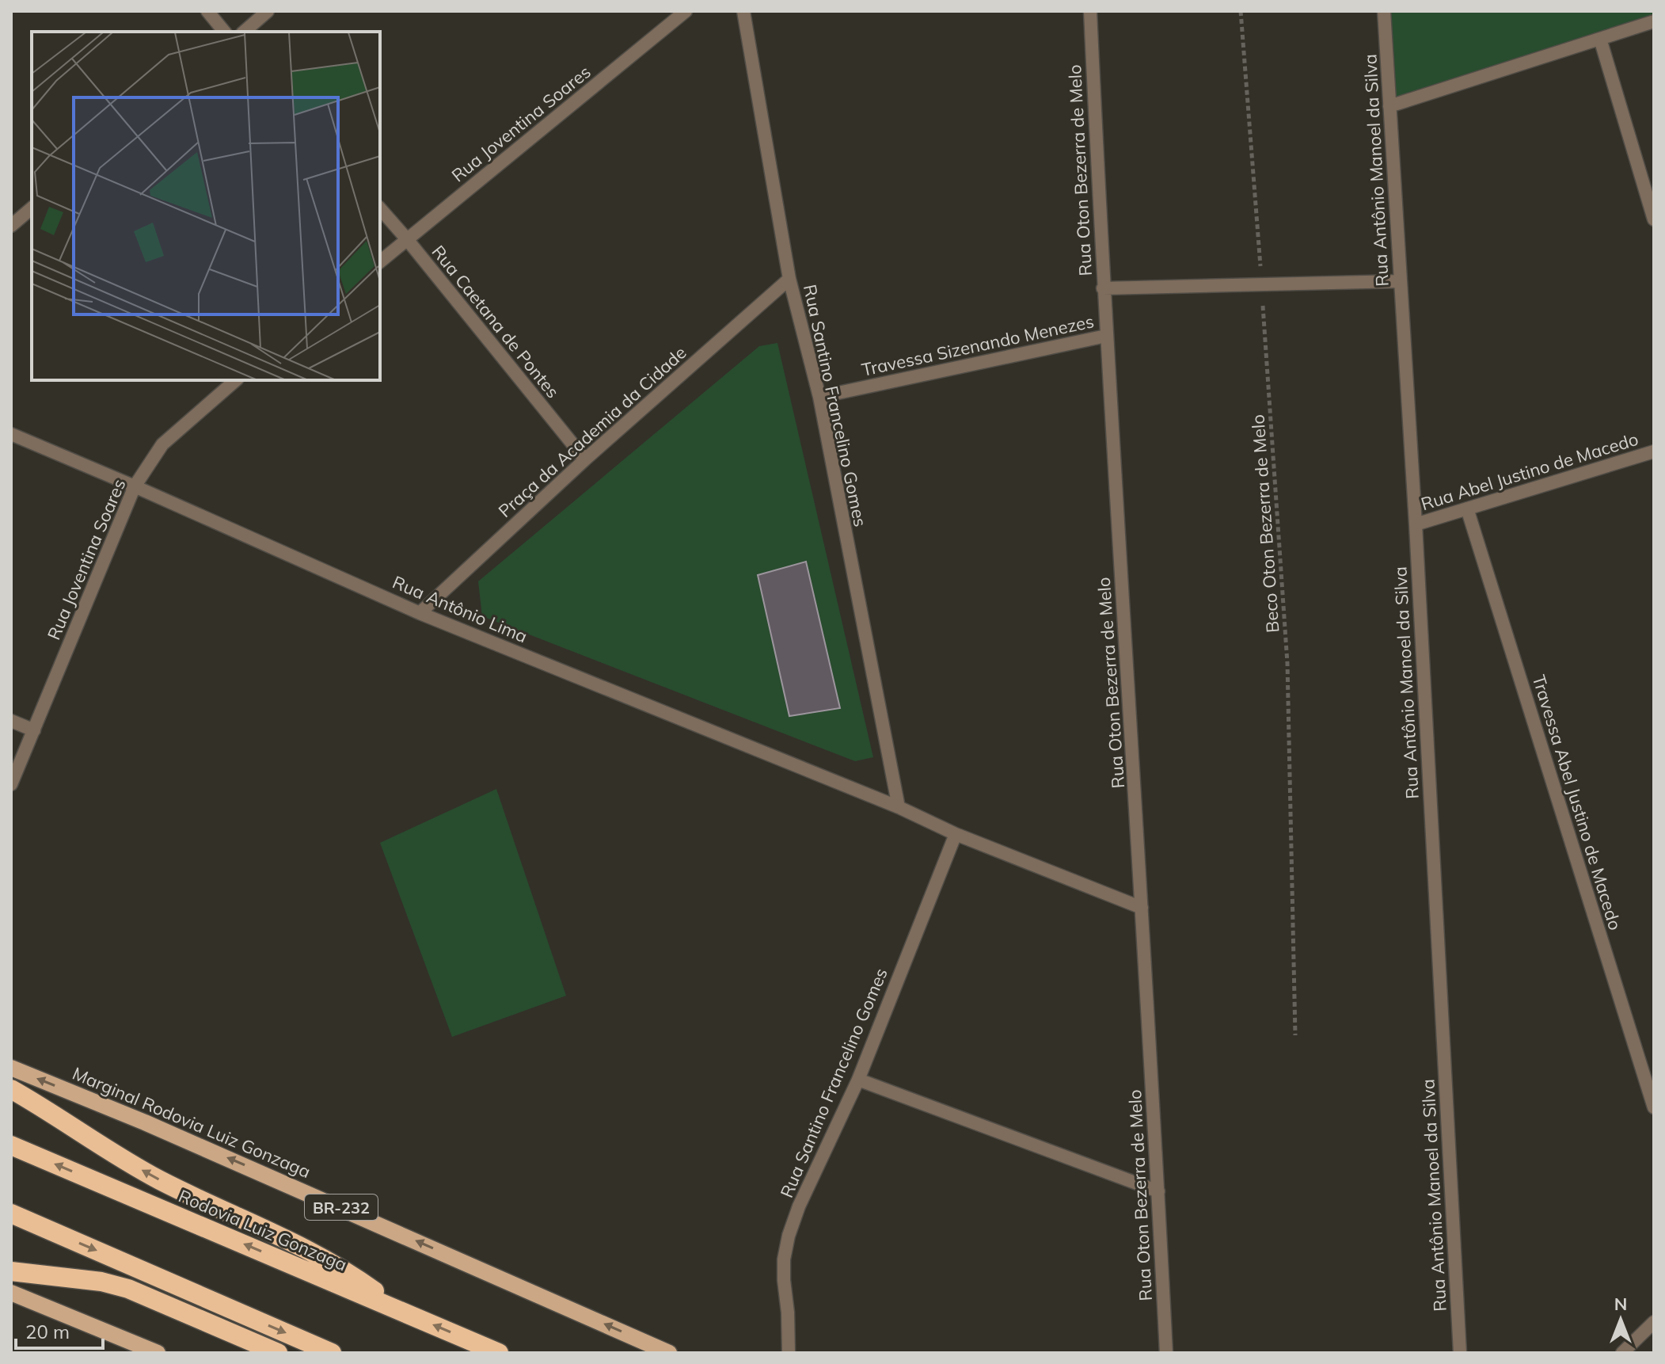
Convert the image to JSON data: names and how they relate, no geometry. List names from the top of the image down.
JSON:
{
  "streets": {
    "highway": ["Rodovia Luiz Gonzaga"],
    "main road": ["Marginal Rodovia Luiz Gonzaga", "BR-232"],
    "street": [
      "Rua Joventina Soares",
      "Rua Oton Bezerra de Melo",
      "Rua Antônio Manoel da Silva",
      "Rua Caetana de Pontes",
      "Travessa Sizenando Menezes",
      "Rua Santino Francelino Gomes",
      "Praça da Academia da Cidade",
      "Rua Abel Justino de Macedo",
      "Rua Antônio Lima",
      "Travessa Abel Justino de Macedo"
    ],
    "path": ["Beco Oton Bezerra de Melo"]
  },
  "crossings": [
    ["Rua Joventina Soares", "Rua Caetana de Pontes"],
    ["Rua Joventina Soares", "Rua Antônio Lima"],
    ["Rua Oton Bezerra de Melo", "Travessa Sizenando Menezes"],
    ["Rua Oton Bezerra de Melo", "Rua Antônio Lima"],
    ["Rua Antônio Manoel da Silva", "Rua Abel Justino de Macedo"],
    ["Rua Caetana de Pontes", "Praça da Academia da Cidade"],
    ["Travessa Sizenando Menezes", "Rua Santino Francelino Gomes"],
    ["Rua Santino Francelino Gomes", "Praça da Academia da Cidade"],
    ["Rua Santino Francelino Gomes", "Rua Antônio Lima"],
    ["Praça da Academia da Cidade", "Rua Antônio Lima"],
    ["Rua Abel Justino de Macedo", "Travessa Abel Justino de Macedo"]
  ],
  "one_way": ["Marginal Rodovia Luiz Gonzaga"],
  "scale_bar": "20 m",
  "north": "top"
}
